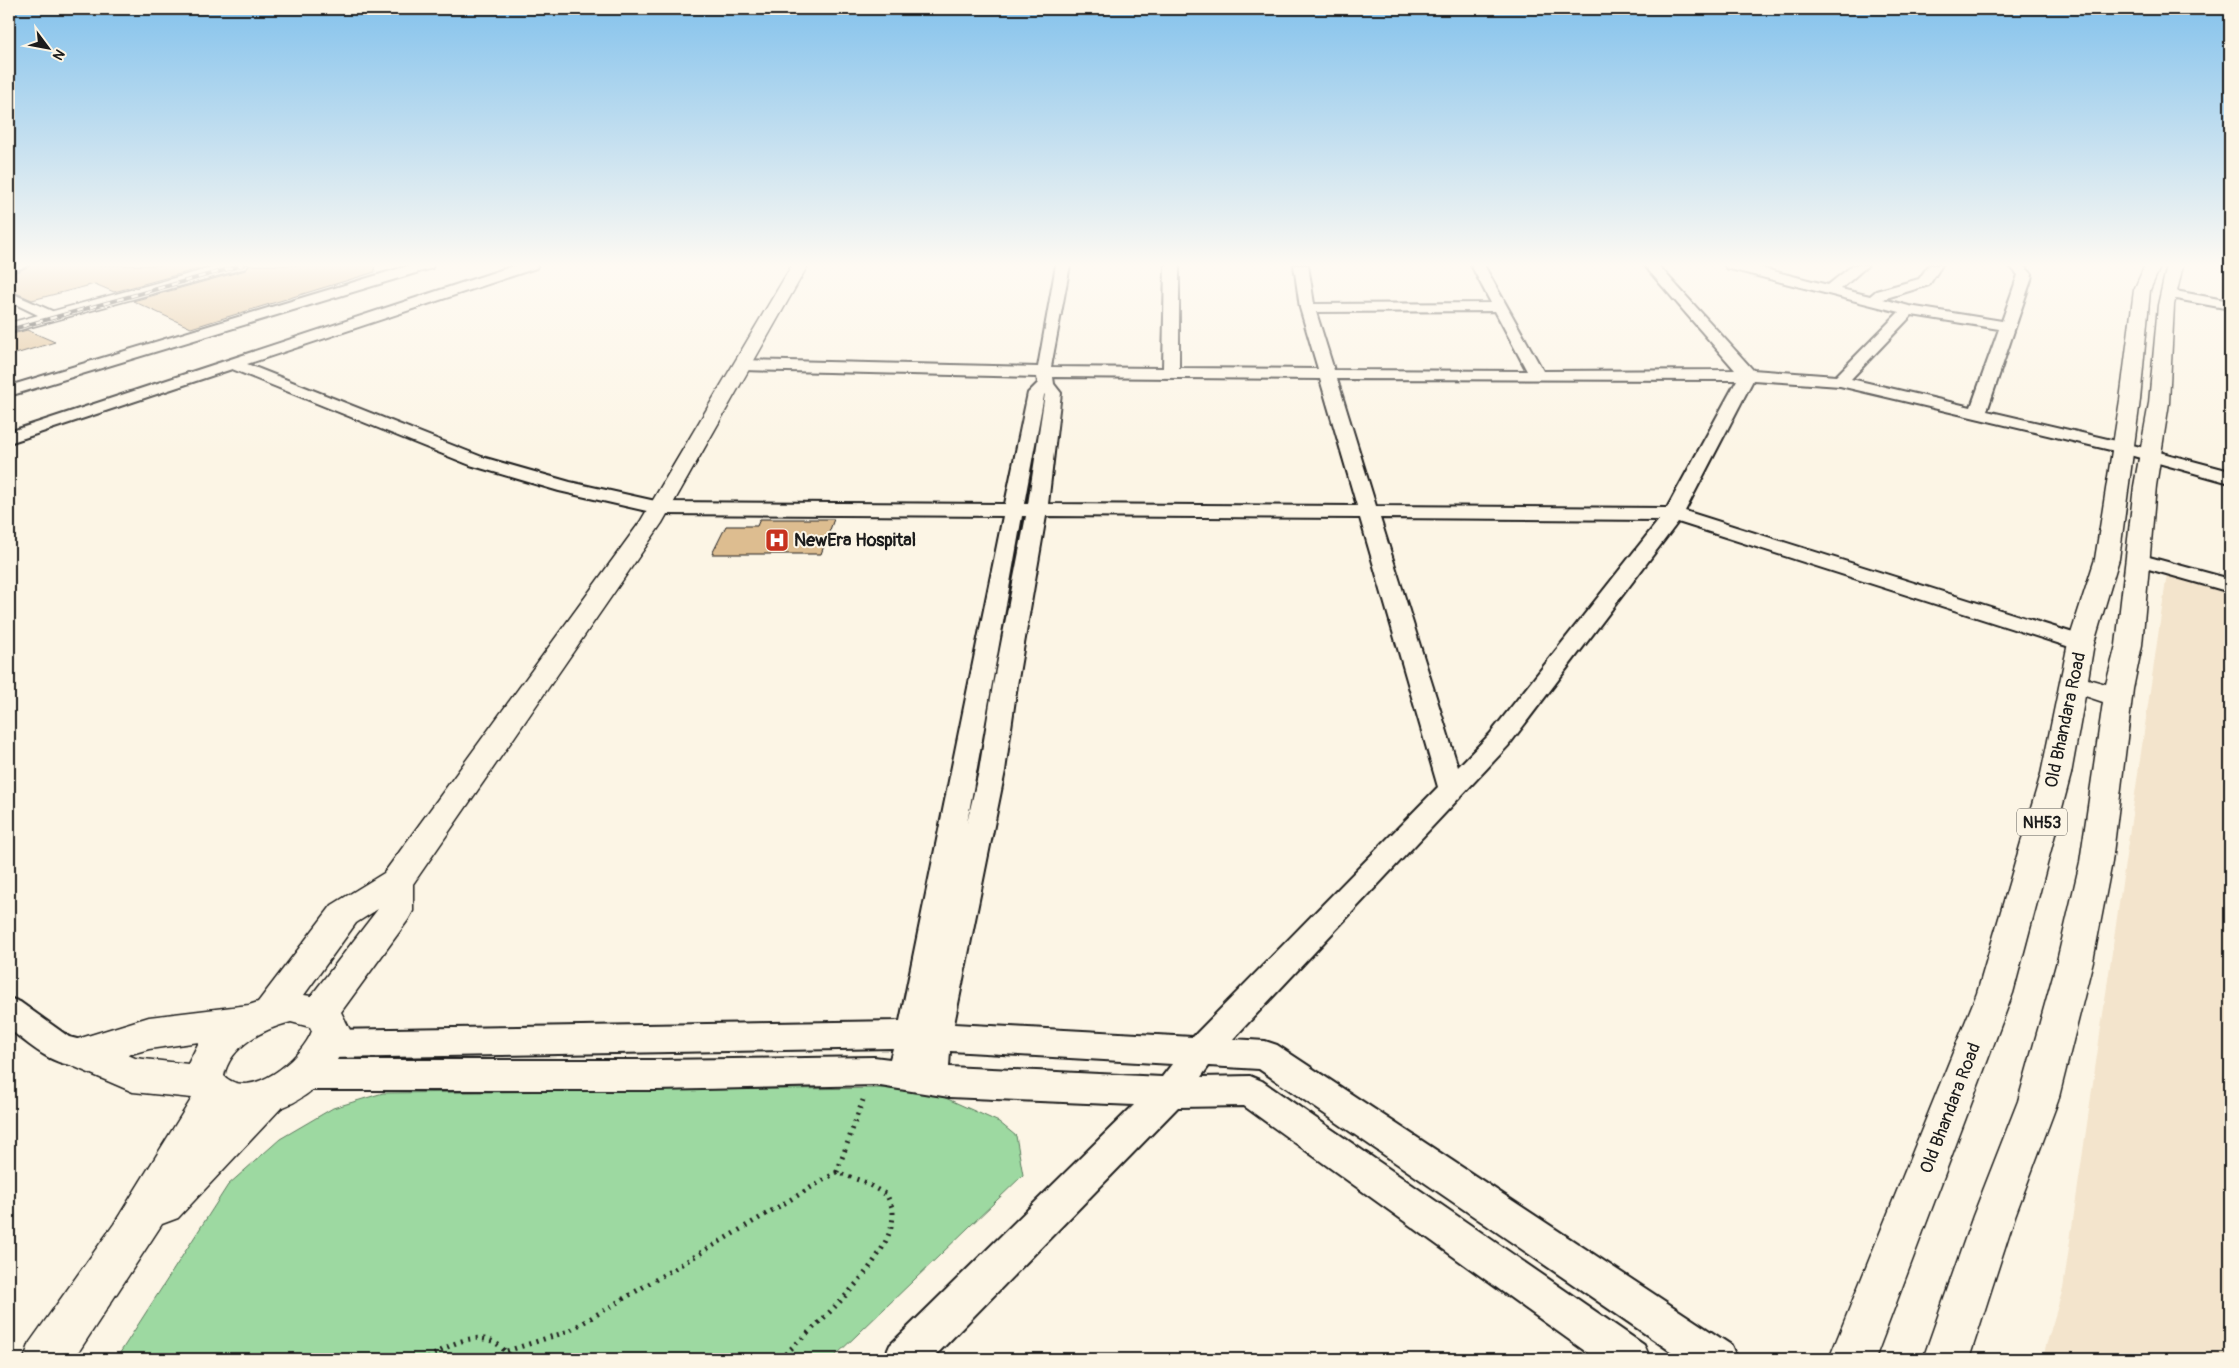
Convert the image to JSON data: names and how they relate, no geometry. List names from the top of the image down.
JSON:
{
  "streets": {
    "main road": ["Old Bhandara Road", "NH53"]
  },
  "crossings": [
    ["Old Bhandara Road", "NH53"]
  ],
  "places": {
    "hospital": ["NewEra Hospital"]
  },
  "north": "bottom right"
}
